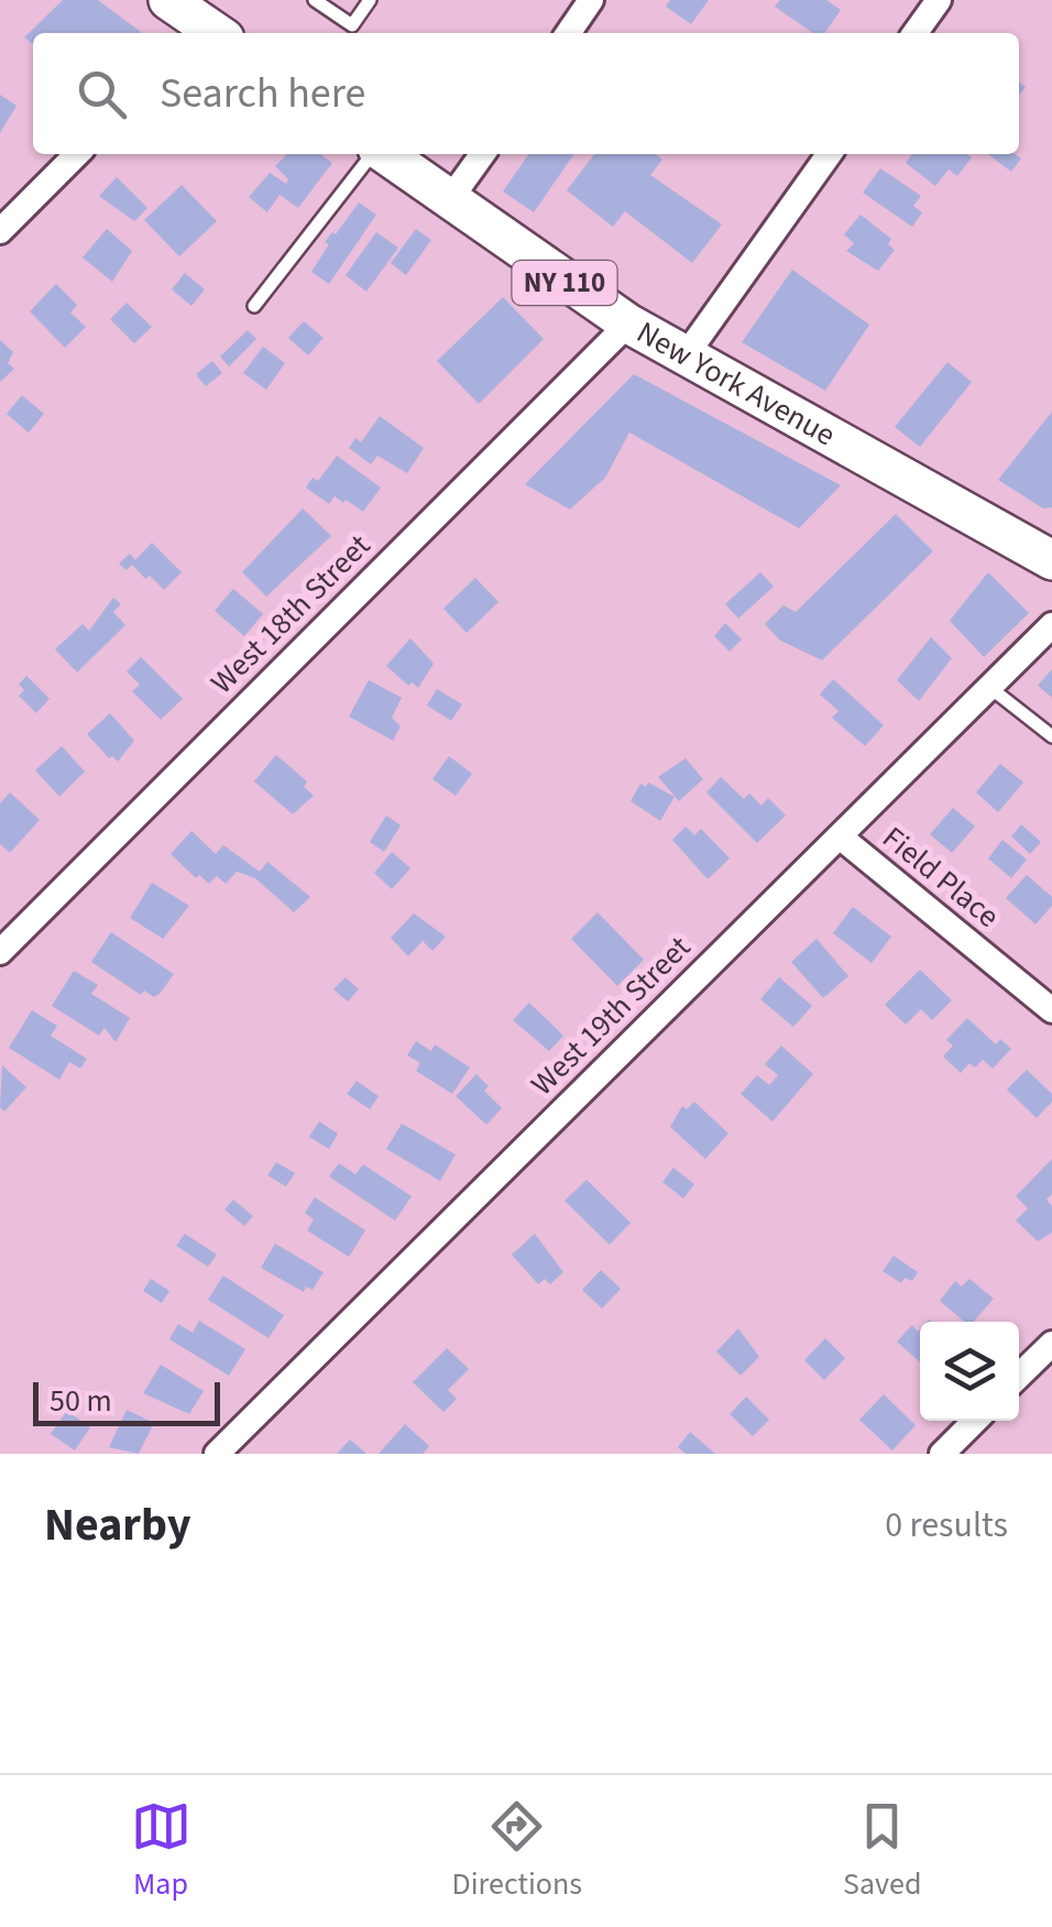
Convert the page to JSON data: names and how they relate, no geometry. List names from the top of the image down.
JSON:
{
  "streets": {
    "main road": ["NY 110", "New York Avenue"],
    "street": ["West 18th Street", "Field Place", "West 19th Street"]
  },
  "crossings": [
    ["New York Avenue", "West 18th Street"],
    ["Field Place", "West 19th Street"]
  ],
  "scale_bar": "50 m",
  "page": {
    "search": "Search here",
    "scale": "50 m",
    "heading": ["Nearby", "0 results"],
    "nav": ["Map", "Directions", "Saved"]
  }
}
